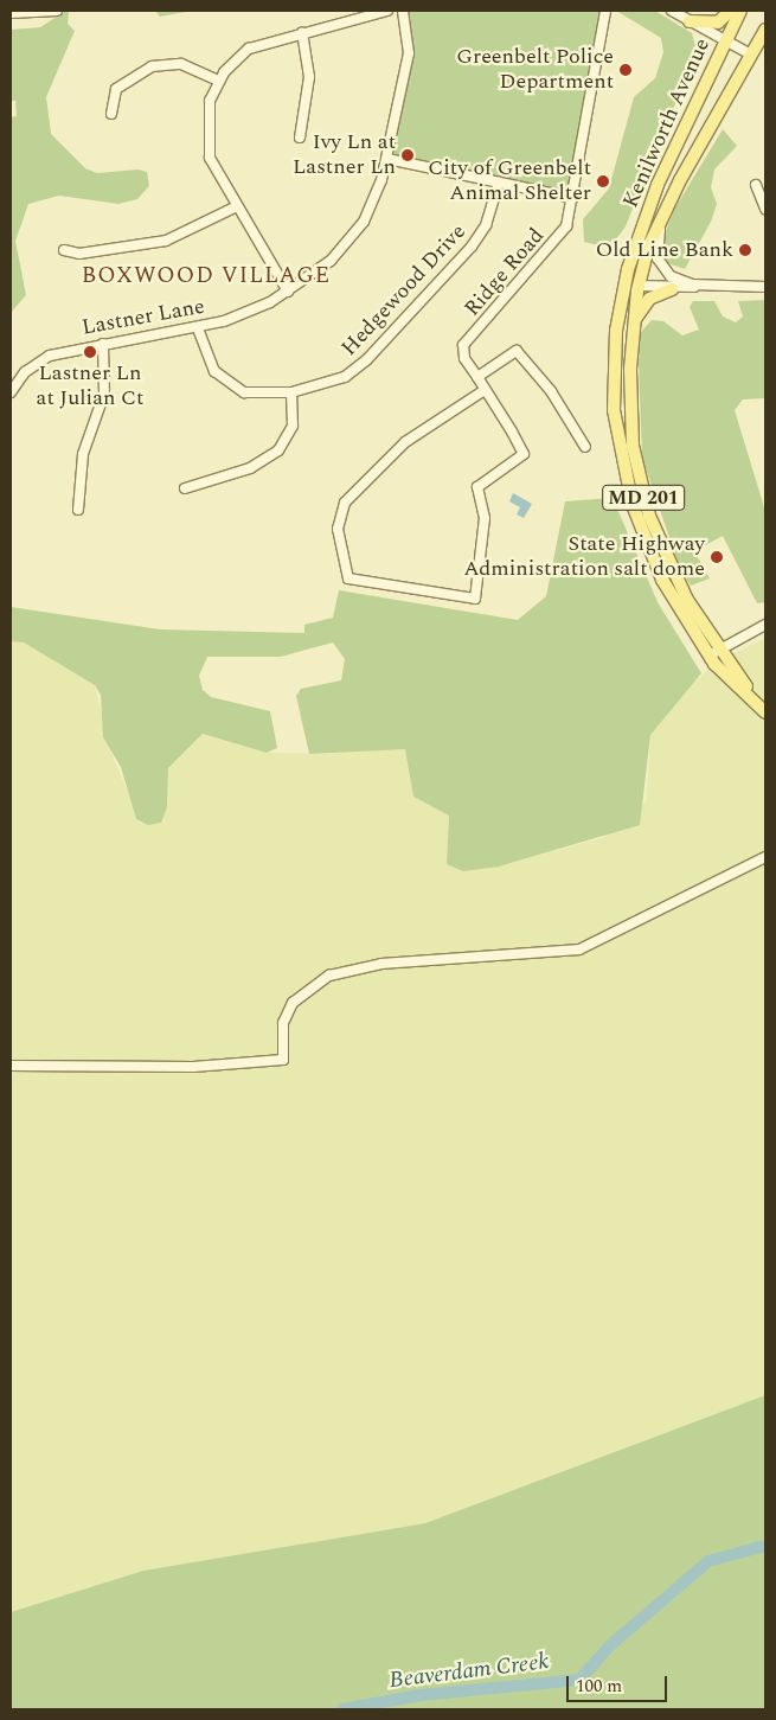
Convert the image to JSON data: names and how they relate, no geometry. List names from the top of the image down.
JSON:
{
  "streets": {
    "main road": ["Kenilworth Avenue", "MD 201"],
    "street": ["Ridge Road", "Hedgewood Drive", "Lastner Lane"]
  },
  "crossings": [
    ["Kenilworth Avenue", "MD 201"],
    ["Hedgewood Drive", "Lastner Lane"]
  ],
  "districts": ["BOXWOOD VILLAGE"],
  "water": ["Beaverdam Creek"],
  "places": [
    "Greenbelt Police Department",
    "Ivy Ln at Lastner Ln",
    "City of Greenbelt Animal Shelter",
    "Old Line Bank",
    "Lastner Ln at Julian Ct",
    "State Highway Administration salt dome"
  ],
  "scale_bar": "100 m"
}
